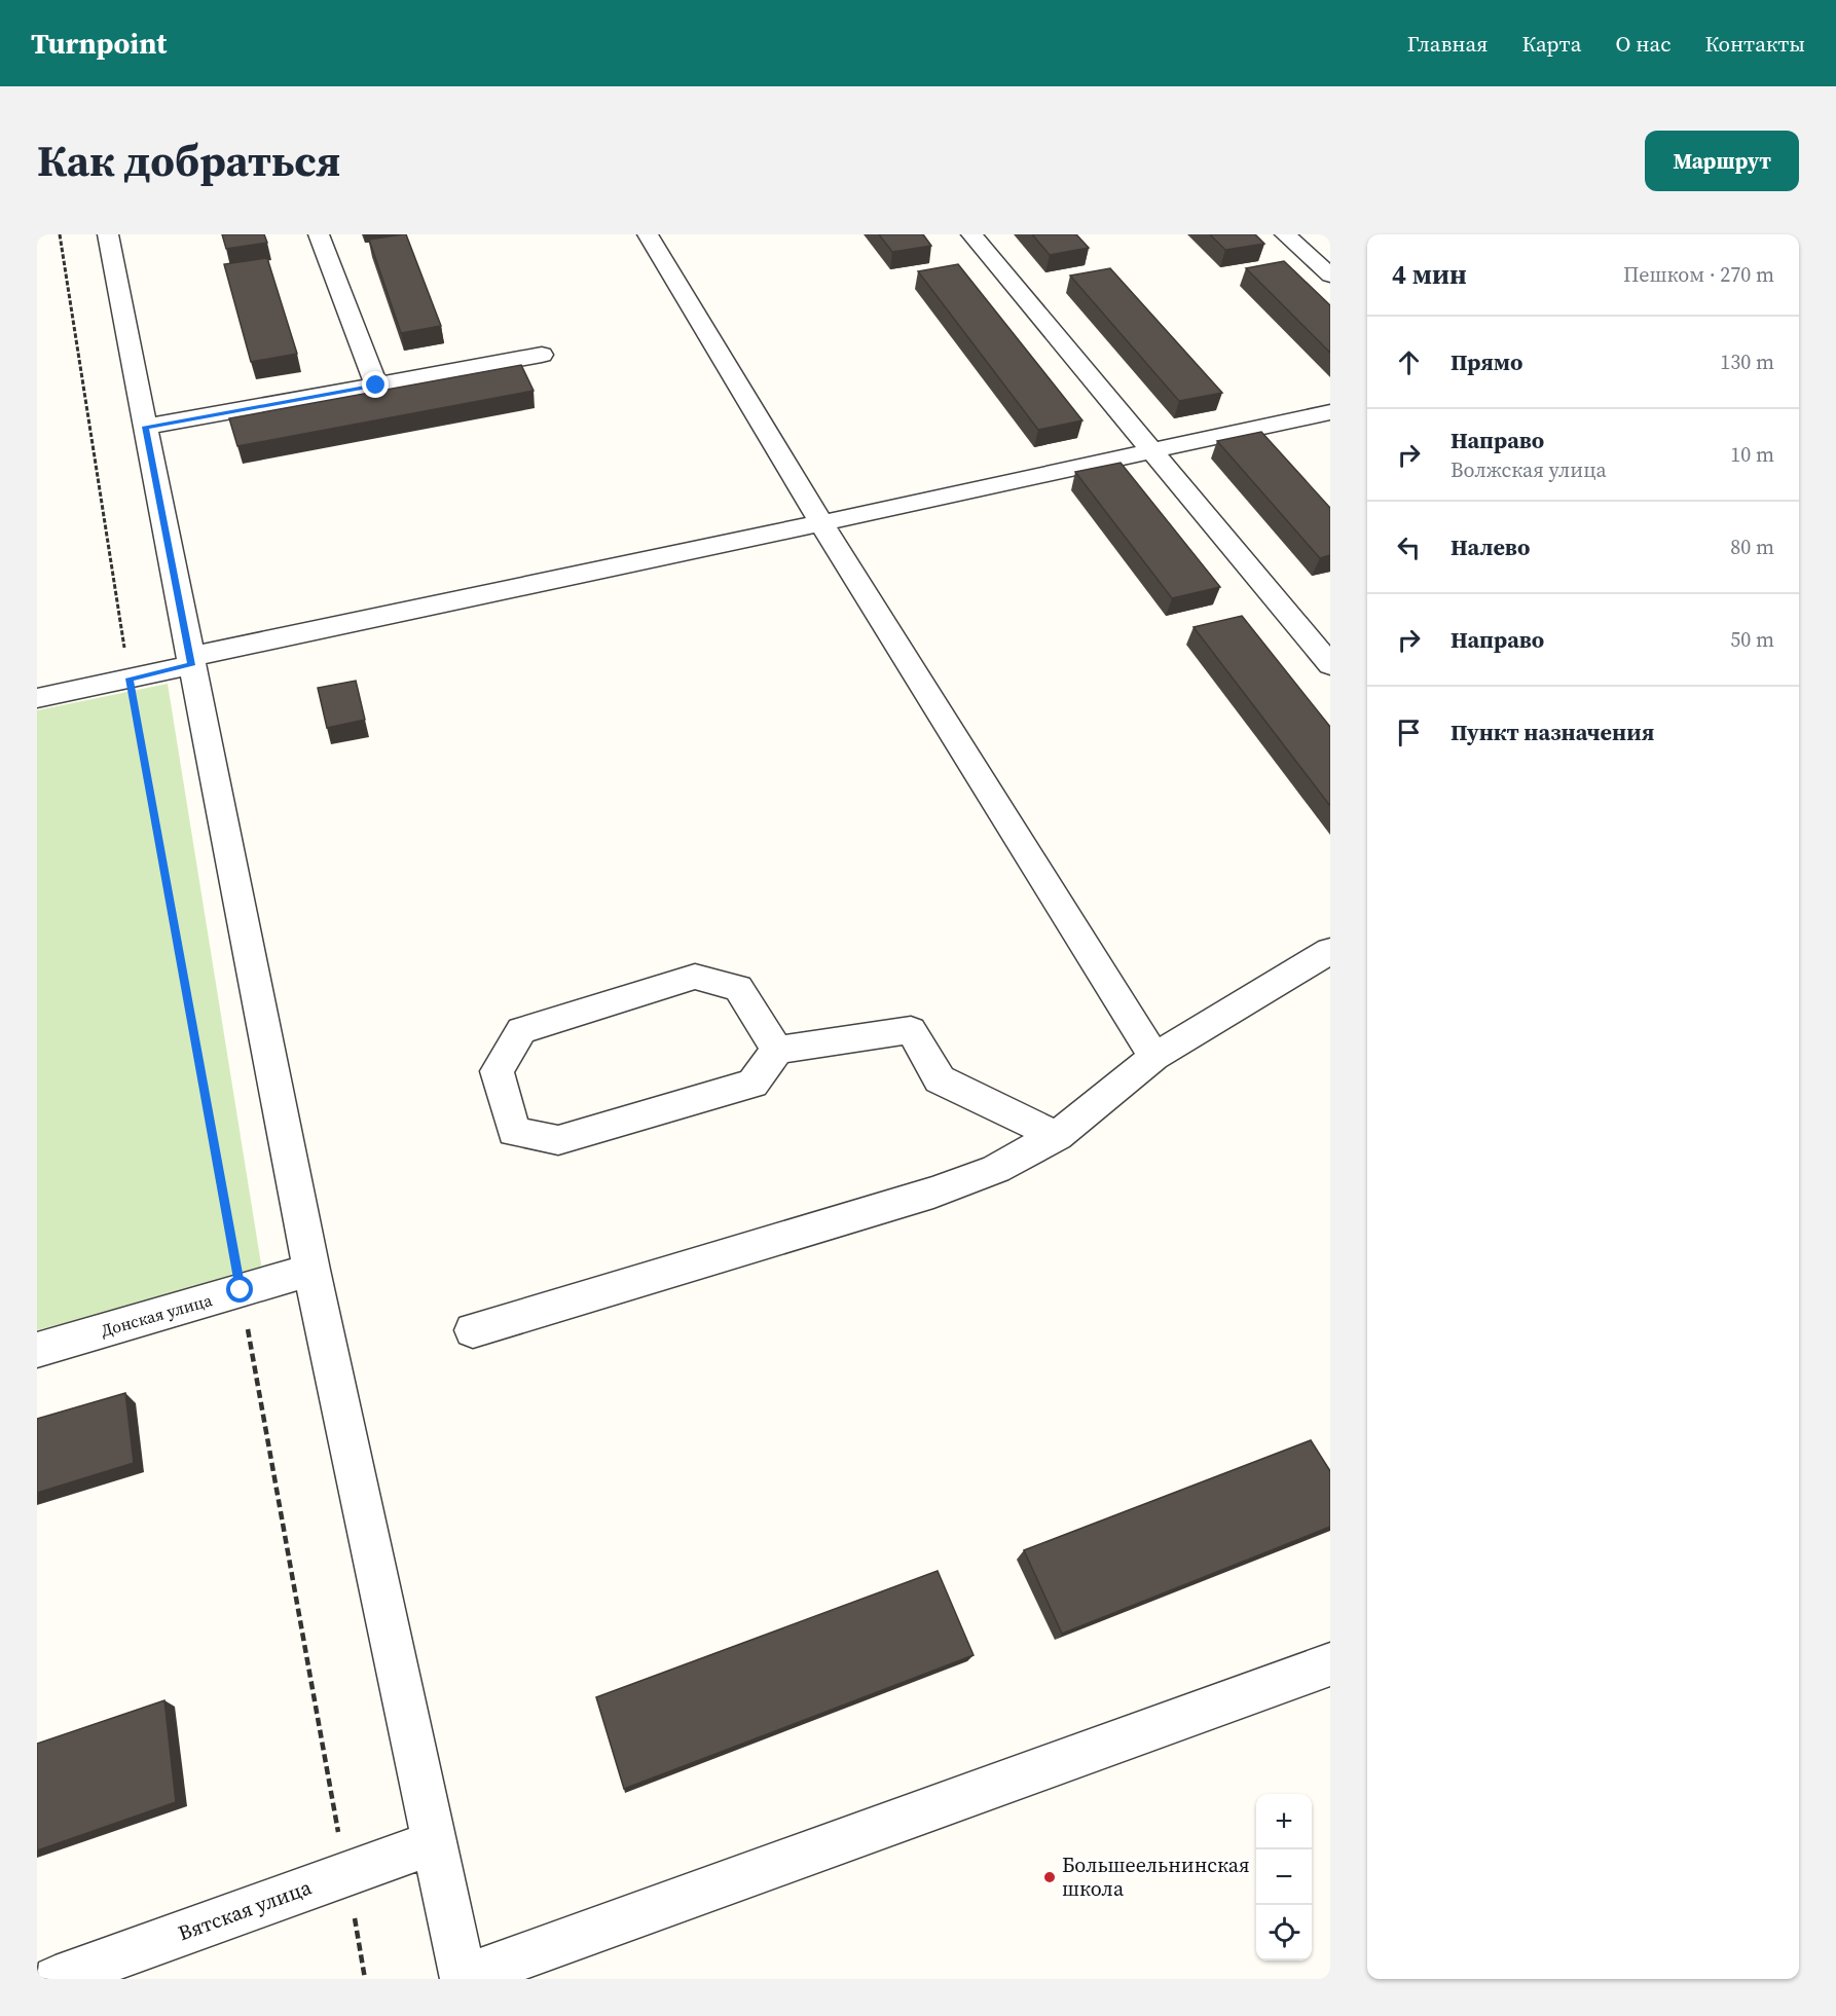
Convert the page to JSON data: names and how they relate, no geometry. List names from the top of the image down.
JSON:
{
  "streets": {
    "street": ["Донская улица", "Вятская улица"]
  },
  "places": ["Большеельнинская школа"],
  "page": {
    "header": "Turnpoint",
    "nav": [
      "Главная",
      "Карта",
      "О нас",
      "Контакты"
    ],
    "title": "Как добраться",
    "buttons": "Маршрут",
    "heading": ["4 мин", "Пешком · 270 m"],
    "list": [
      ["Прямо", "130 m"],
      ["Направо", "Волжская улица", "10 m"],
      ["Налево", "80 m"],
      ["Направо", "50 m"],
      "Пункт назначения"
    ],
    "map_buttons": ["+", "−"]
  }
}
